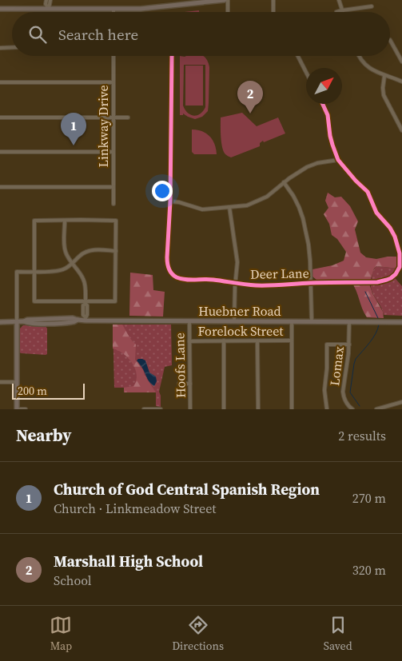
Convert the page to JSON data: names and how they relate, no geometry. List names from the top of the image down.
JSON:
{
  "streets": {
    "main road": ["Huebner Road"],
    "street": [
      "Linkway Drive",
      "Deer Lane",
      "Forelock Street",
      "Hoofs Lane",
      "Lomax"
    ]
  },
  "crossings": [
    ["Huebner Road", "Hoofs Lane"],
    ["Huebner Road", "Lomax"],
    ["Forelock Street", "Hoofs Lane"]
  ],
  "scale_bar": "200 m",
  "north": "top right",
  "page": {
    "search": "Search here",
    "pins": ["2", "1"],
    "scale": "200 m",
    "heading": ["Nearby", "2 results"],
    "list": [
      {
        "mark": "1",
        "name": "Church of God Central Spanish Region",
        "note": "Church · Linkmeadow Street",
        "value": "270 m"
      },
      {
        "mark": "2",
        "name": "Marshall High School",
        "note": "School",
        "value": "320 m"
      }
    ],
    "nav": ["Map", "Directions", "Saved"]
  }
}
